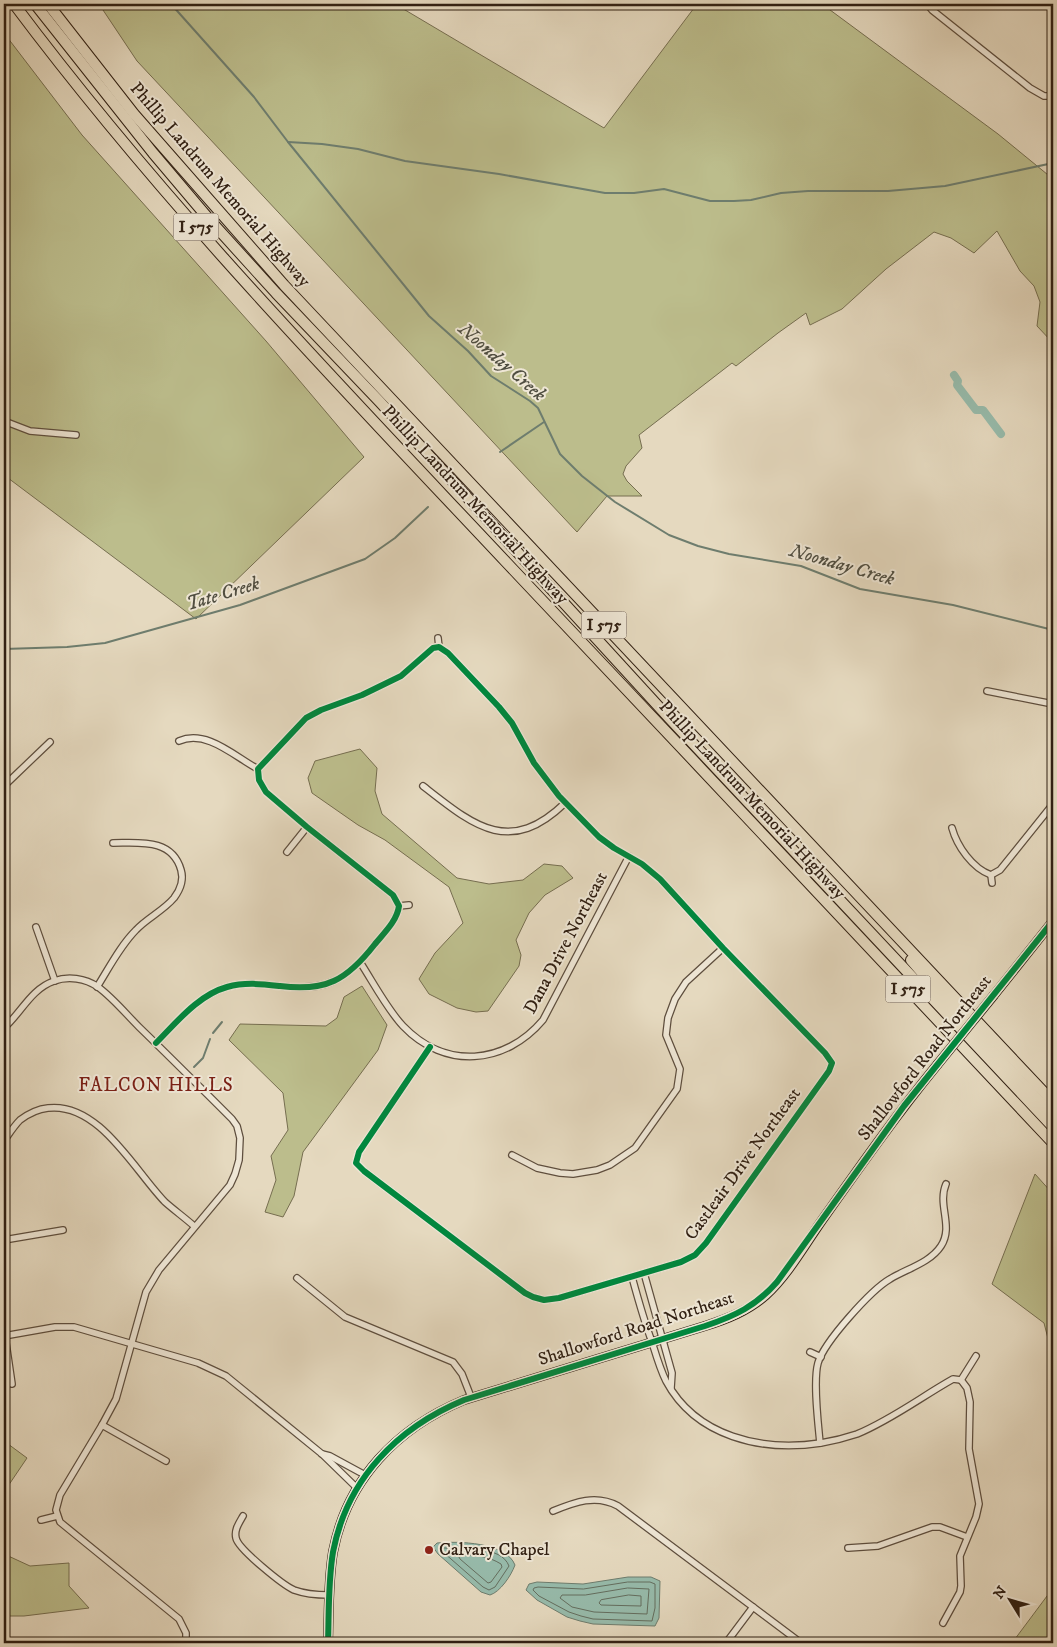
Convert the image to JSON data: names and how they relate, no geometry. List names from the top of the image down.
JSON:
{
  "streets": {
    "highway": ["Phillip Landrum Memorial Highway", "I 575"],
    "street": ["Dana Drive Northeast", "Shallowford Road Northeast", "Castleair Drive Northeast"]
  },
  "crossings": [
    ["Dana Drive Northeast", "Castleair Drive Northeast"]
  ],
  "districts": ["FALCON HILLS"],
  "water": ["Noonday Creek", "Tate Creek"],
  "places": ["Calvary Chapel"],
  "north": "top left"
}
